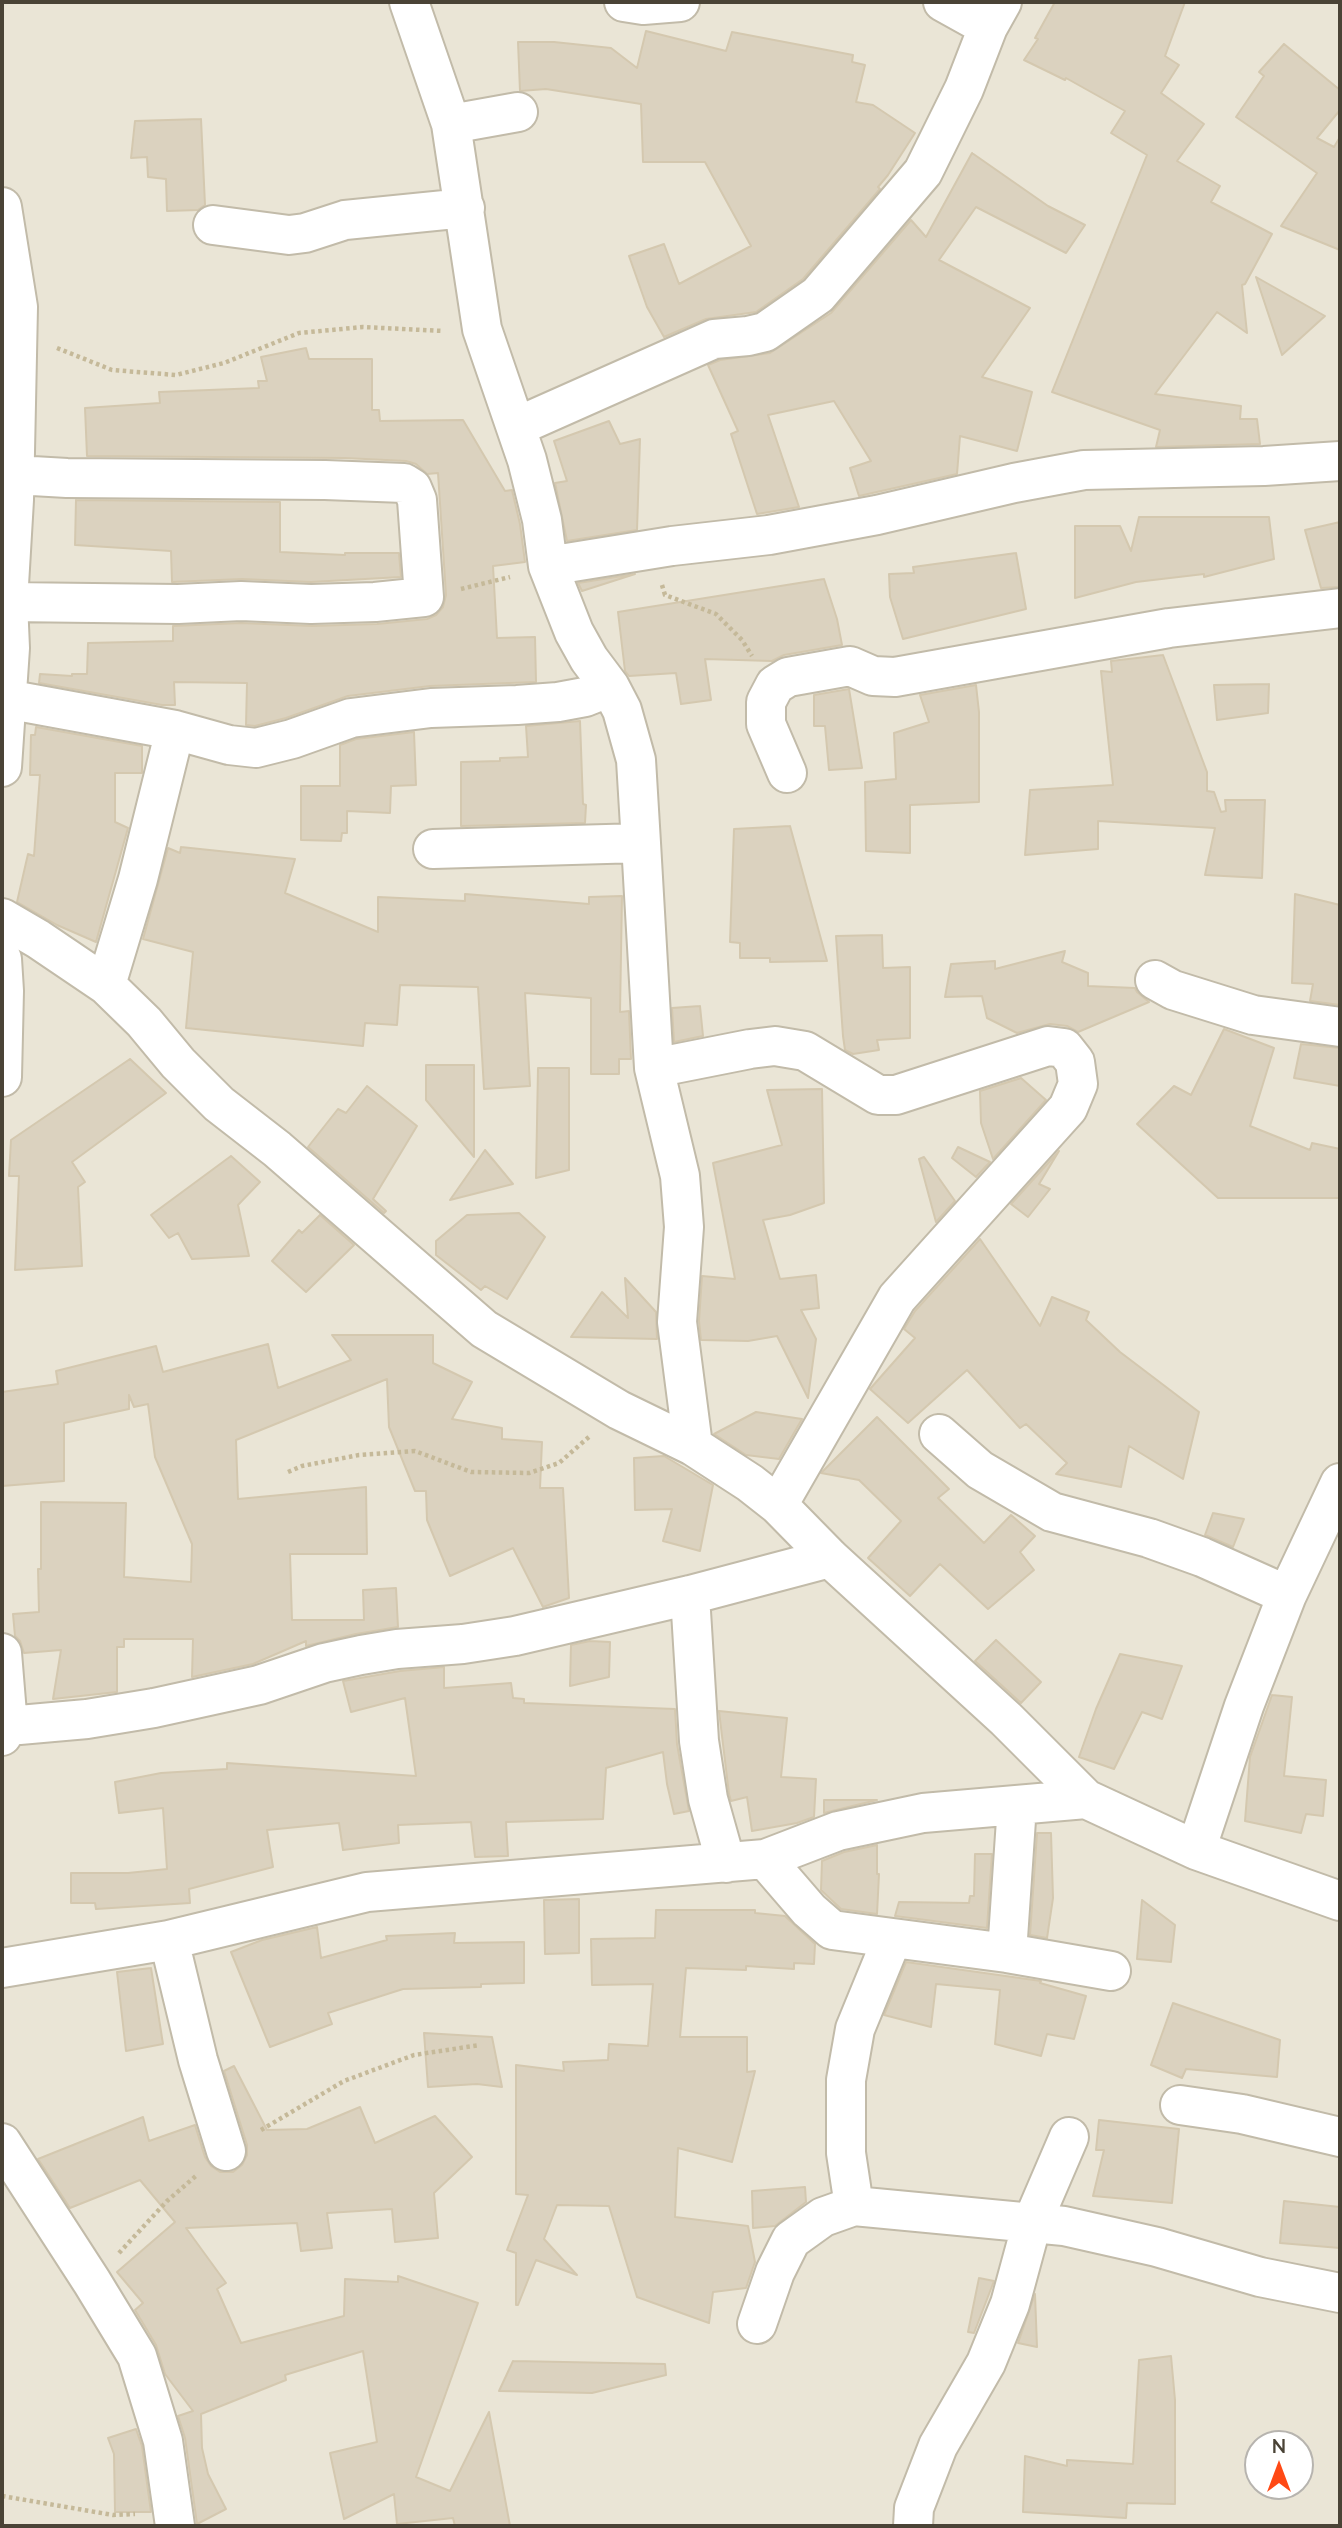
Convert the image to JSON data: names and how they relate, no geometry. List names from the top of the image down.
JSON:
{
  "north": "top"
}
